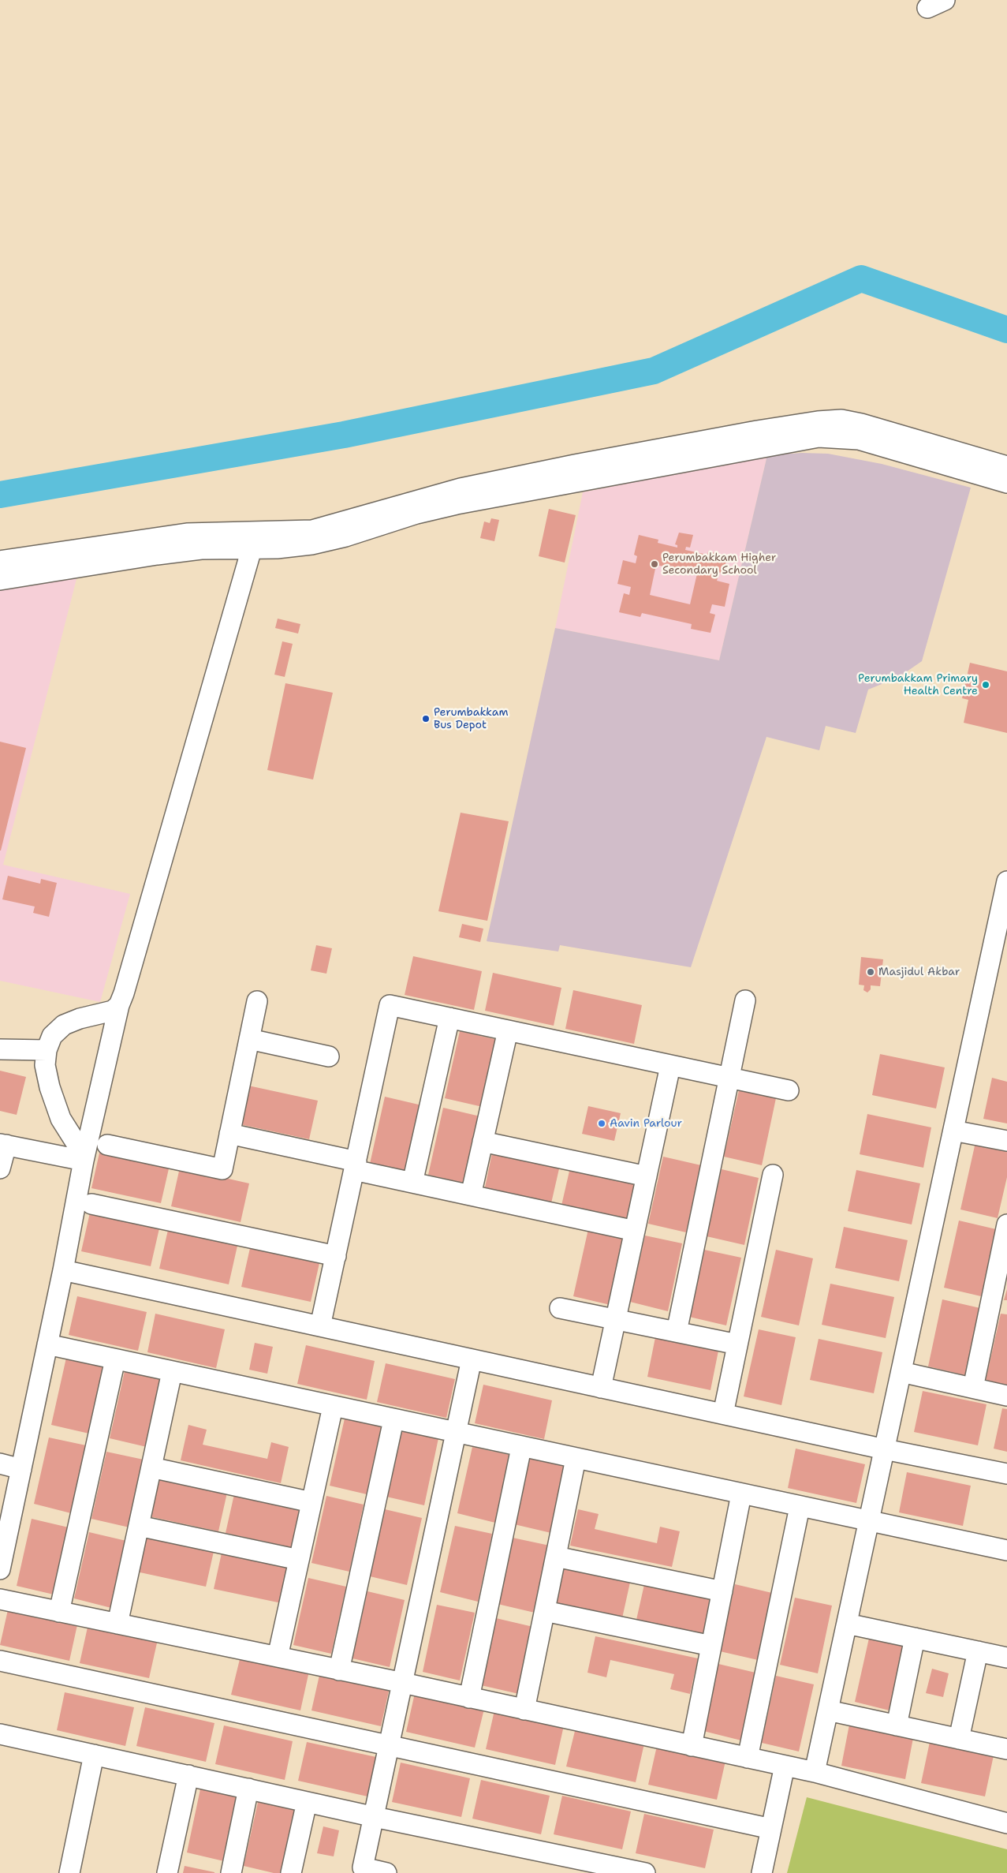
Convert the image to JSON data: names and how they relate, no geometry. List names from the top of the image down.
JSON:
{
  "places": [
    "Perumbakkam Higher Secondary School",
    "Perumbakkam Primary Health Centre",
    "Perumbakkam Bus Depot",
    "Masjidul Akbar",
    "Aavin Parlour"
  ]
}
